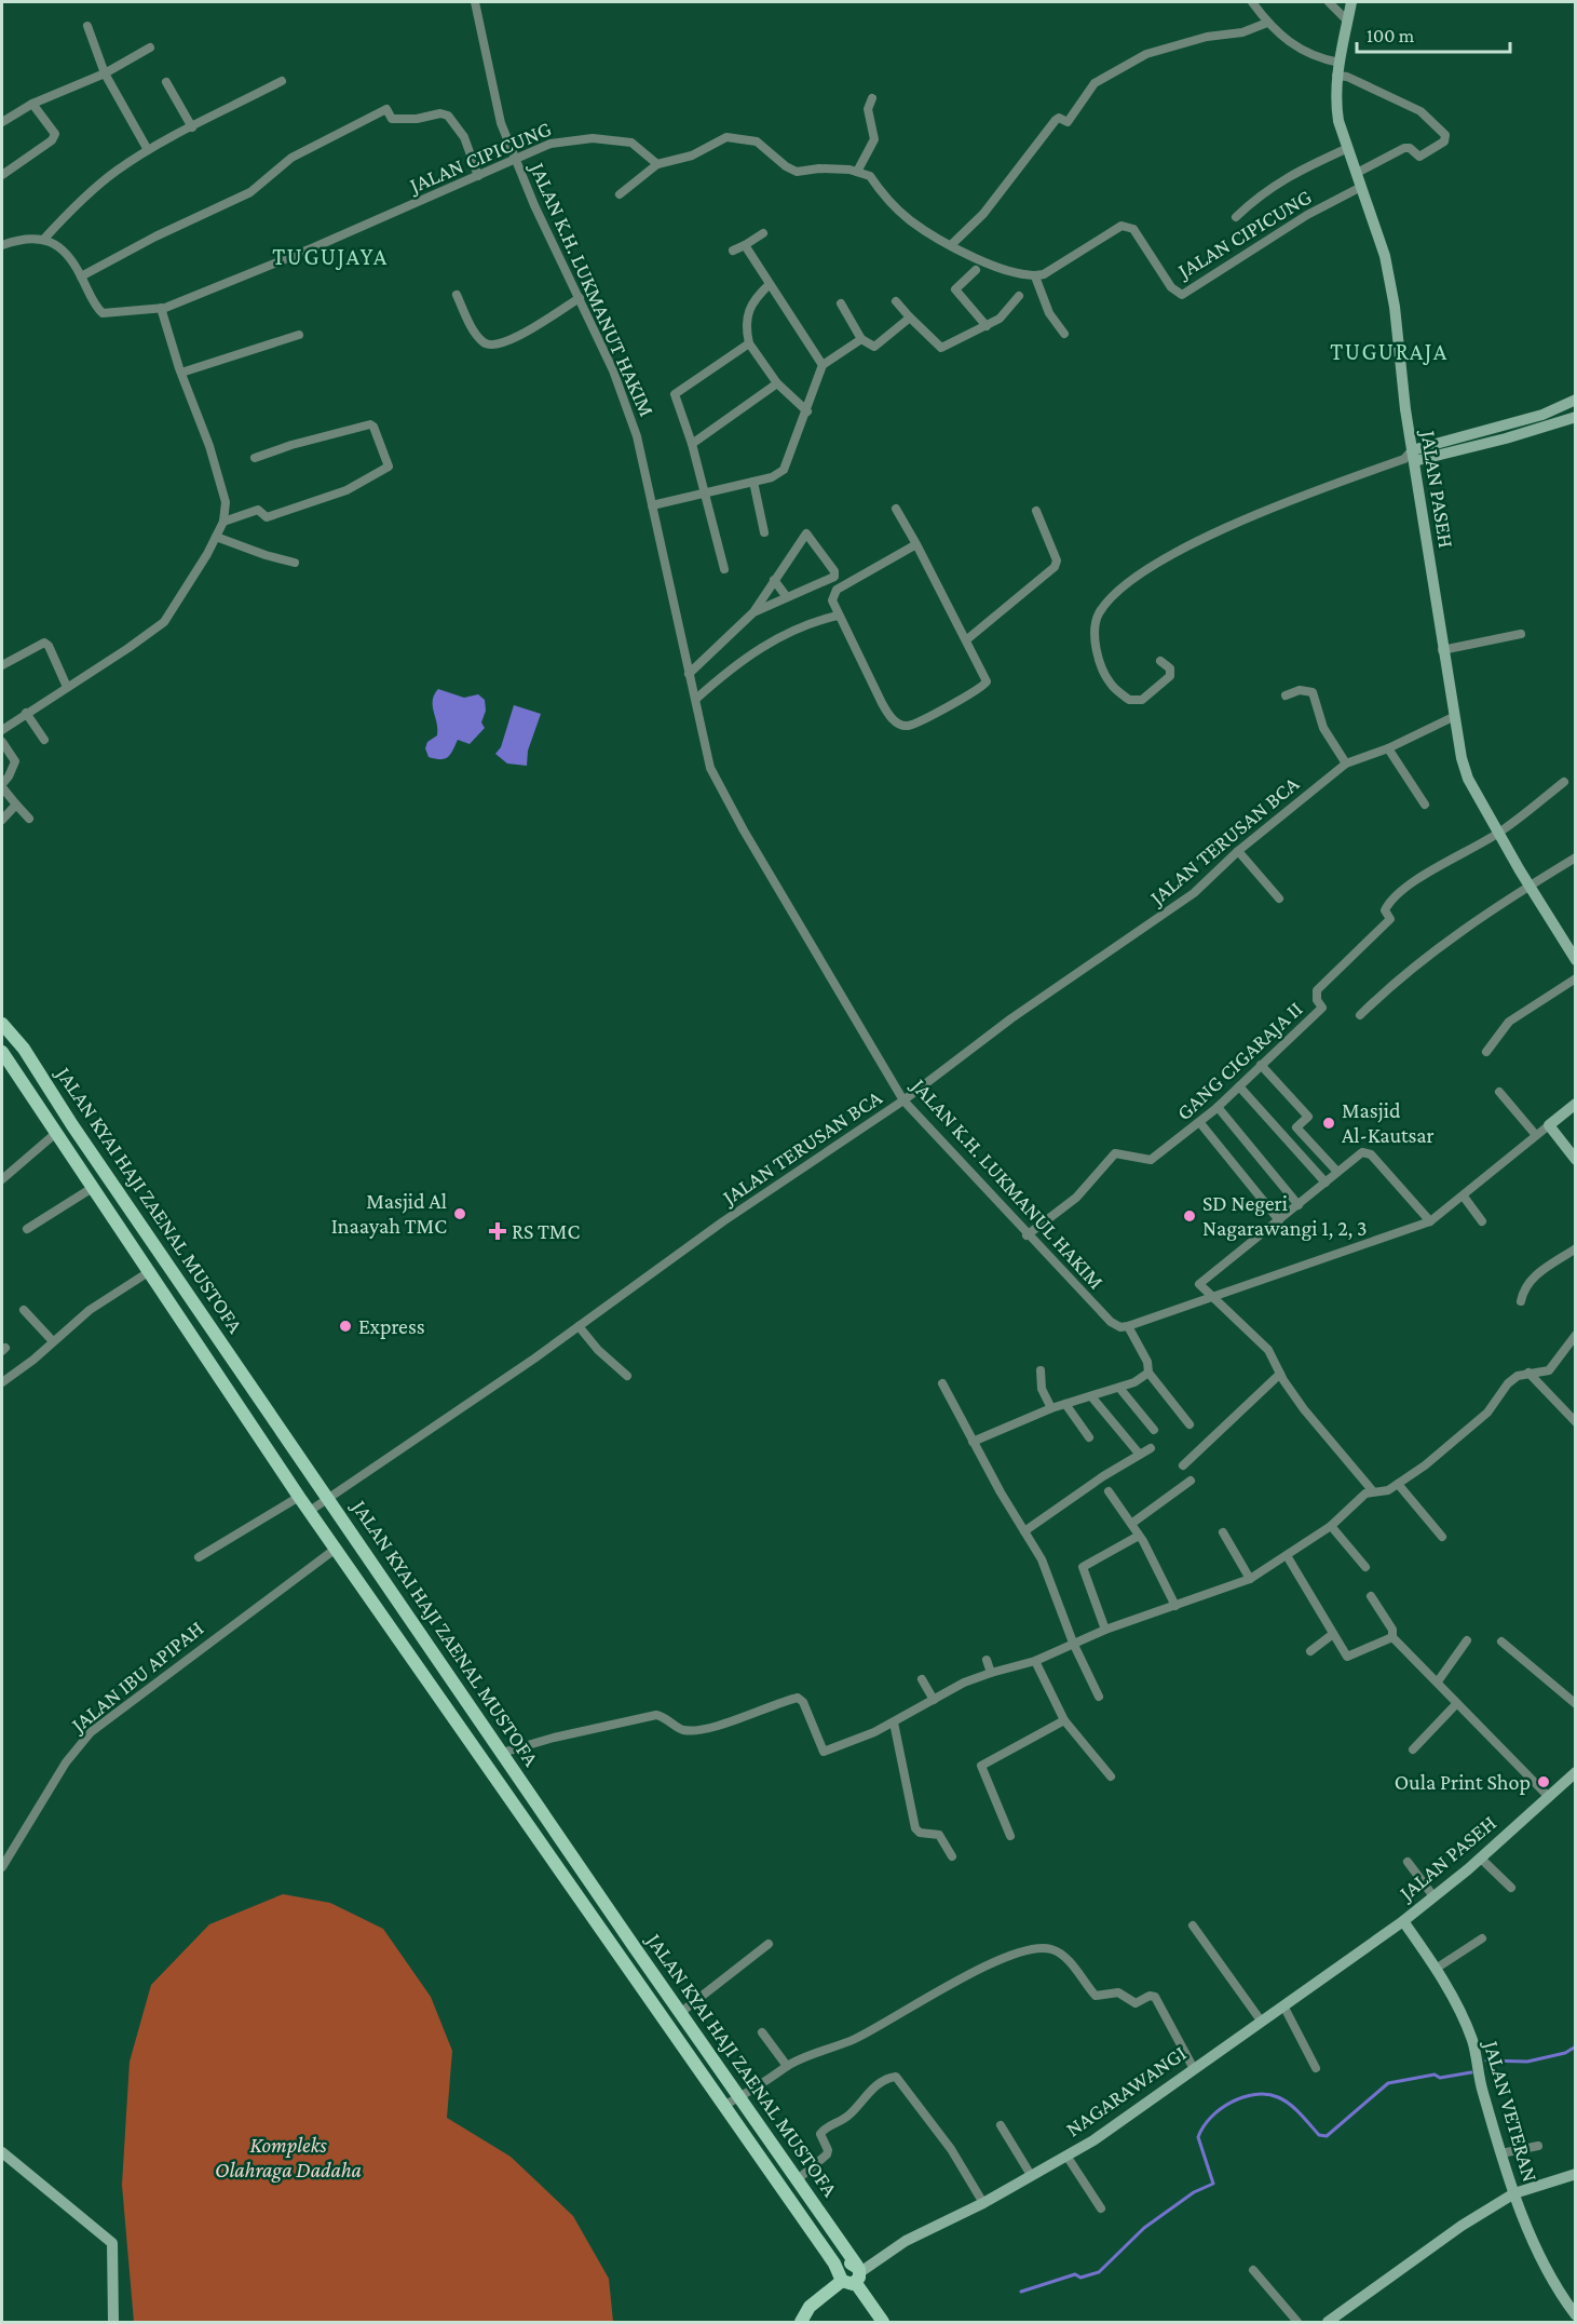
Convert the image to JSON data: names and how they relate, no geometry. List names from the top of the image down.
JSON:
{
  "streets": {
    "main road": ["JALAN KYAI HAJI ZAENAL MUSTOFA"],
    "street": [
      "JALAN CIPICUNG",
      "JALAN K.H. LUKMANUT HAKIM",
      "JALAN PASEH",
      "JALAN TERUSAN BCA",
      "GANG CIGARAJA II",
      "JALAN K.H. LUKMANUL HAKIM",
      "JALAN IBU APIPAH",
      "NAGARAWANGI",
      "JALAN VETERAN"
    ]
  },
  "crossings": [
    ["JALAN CIPICUNG", "JALAN K.H. LUKMANUT HAKIM"],
    ["JALAN CIPICUNG", "JALAN PASEH"],
    ["JALAN K.H. LUKMANUT HAKIM", "JALAN K.H. LUKMANUL HAKIM"],
    ["JALAN PASEH", "JALAN TERUSAN BCA"],
    ["JALAN PASEH", "GANG CIGARAJA II"],
    ["JALAN PASEH", "NAGARAWANGI"],
    ["JALAN PASEH", "JALAN VETERAN"],
    ["JALAN TERUSAN BCA", "JALAN K.H. LUKMANUL HAKIM"],
    ["JALAN TERUSAN BCA", "JALAN KYAI HAJI ZAENAL MUSTOFA"],
    ["GANG CIGARAJA II", "JALAN K.H. LUKMANUL HAKIM"],
    ["JALAN KYAI HAJI ZAENAL MUSTOFA", "JALAN IBU APIPAH"],
    ["JALAN KYAI HAJI ZAENAL MUSTOFA", "NAGARAWANGI"],
    ["NAGARAWANGI", "JALAN VETERAN"]
  ],
  "districts": ["TUGUJAYA", "TUGURAJA"],
  "parks": ["Kompleks Olahraga Dadaha"],
  "places": {
    "other": [
      "Masjid Al-Kautsar",
      "Masjid Al Inaayah TMC",
      "SD Negeri Nagarawangi 1, 2, 3",
      "Express",
      "Oula Print Shop"
    ],
    "health": ["RS TMC"]
  },
  "scale_bar": "100 m"
}
